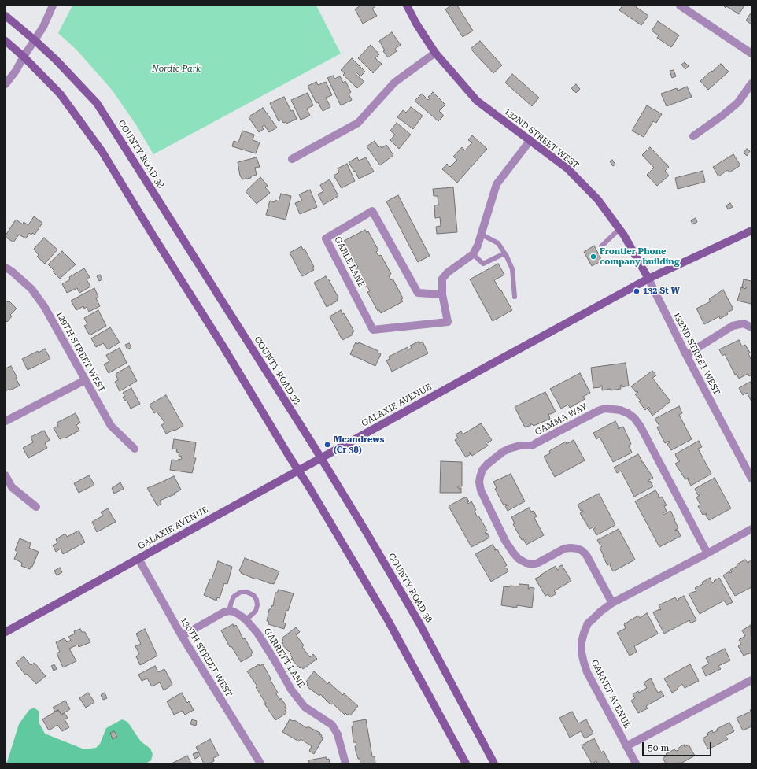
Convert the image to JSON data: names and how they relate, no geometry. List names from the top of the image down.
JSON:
{
  "streets": {
    "main road": ["132ND STREET WEST", "COUNTY ROAD 38", "GALAXIE AVENUE"],
    "street": [
      "GABLE LANE",
      "129TH STREET WEST",
      "GAMMA WAY",
      "130TH STREET WEST",
      "GARRETT LANE",
      "GARNET AVENUE"
    ]
  },
  "crossings": [
    ["132ND STREET WEST", "GALAXIE AVENUE"],
    ["COUNTY ROAD 38", "GALAXIE AVENUE"],
    ["GALAXIE AVENUE", "130TH STREET WEST"],
    ["GAMMA WAY", "GARNET AVENUE"]
  ],
  "parks": ["Nordic Park"],
  "places": ["Frontier Phone company building", "132 St W", "Mcandrews (Cr 38)"],
  "scale_bar": "50 m"
}
